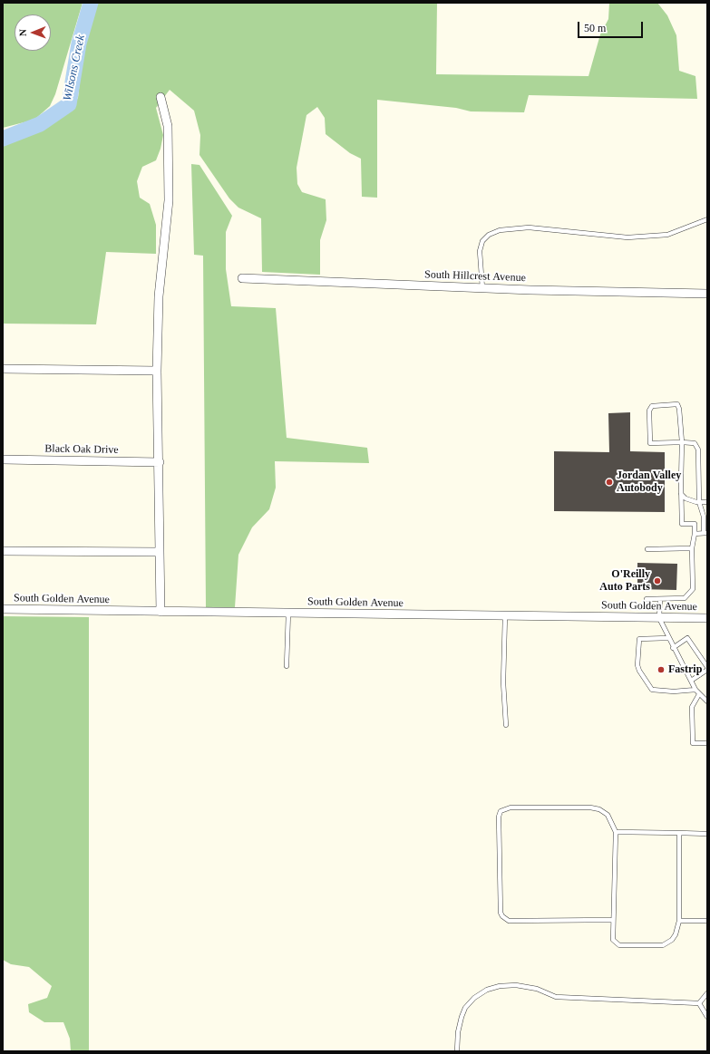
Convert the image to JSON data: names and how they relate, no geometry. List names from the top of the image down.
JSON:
{
  "streets": {
    "street": ["South Hillcrest Avenue", "Black Oak Drive", "South Golden Avenue"]
  },
  "water": ["Wilsons Creek"],
  "places": ["Jordan Valley Autobody", "O'Reilly Auto Parts", "Fastrip"],
  "scale_bar": "50 m",
  "north": "left"
}
